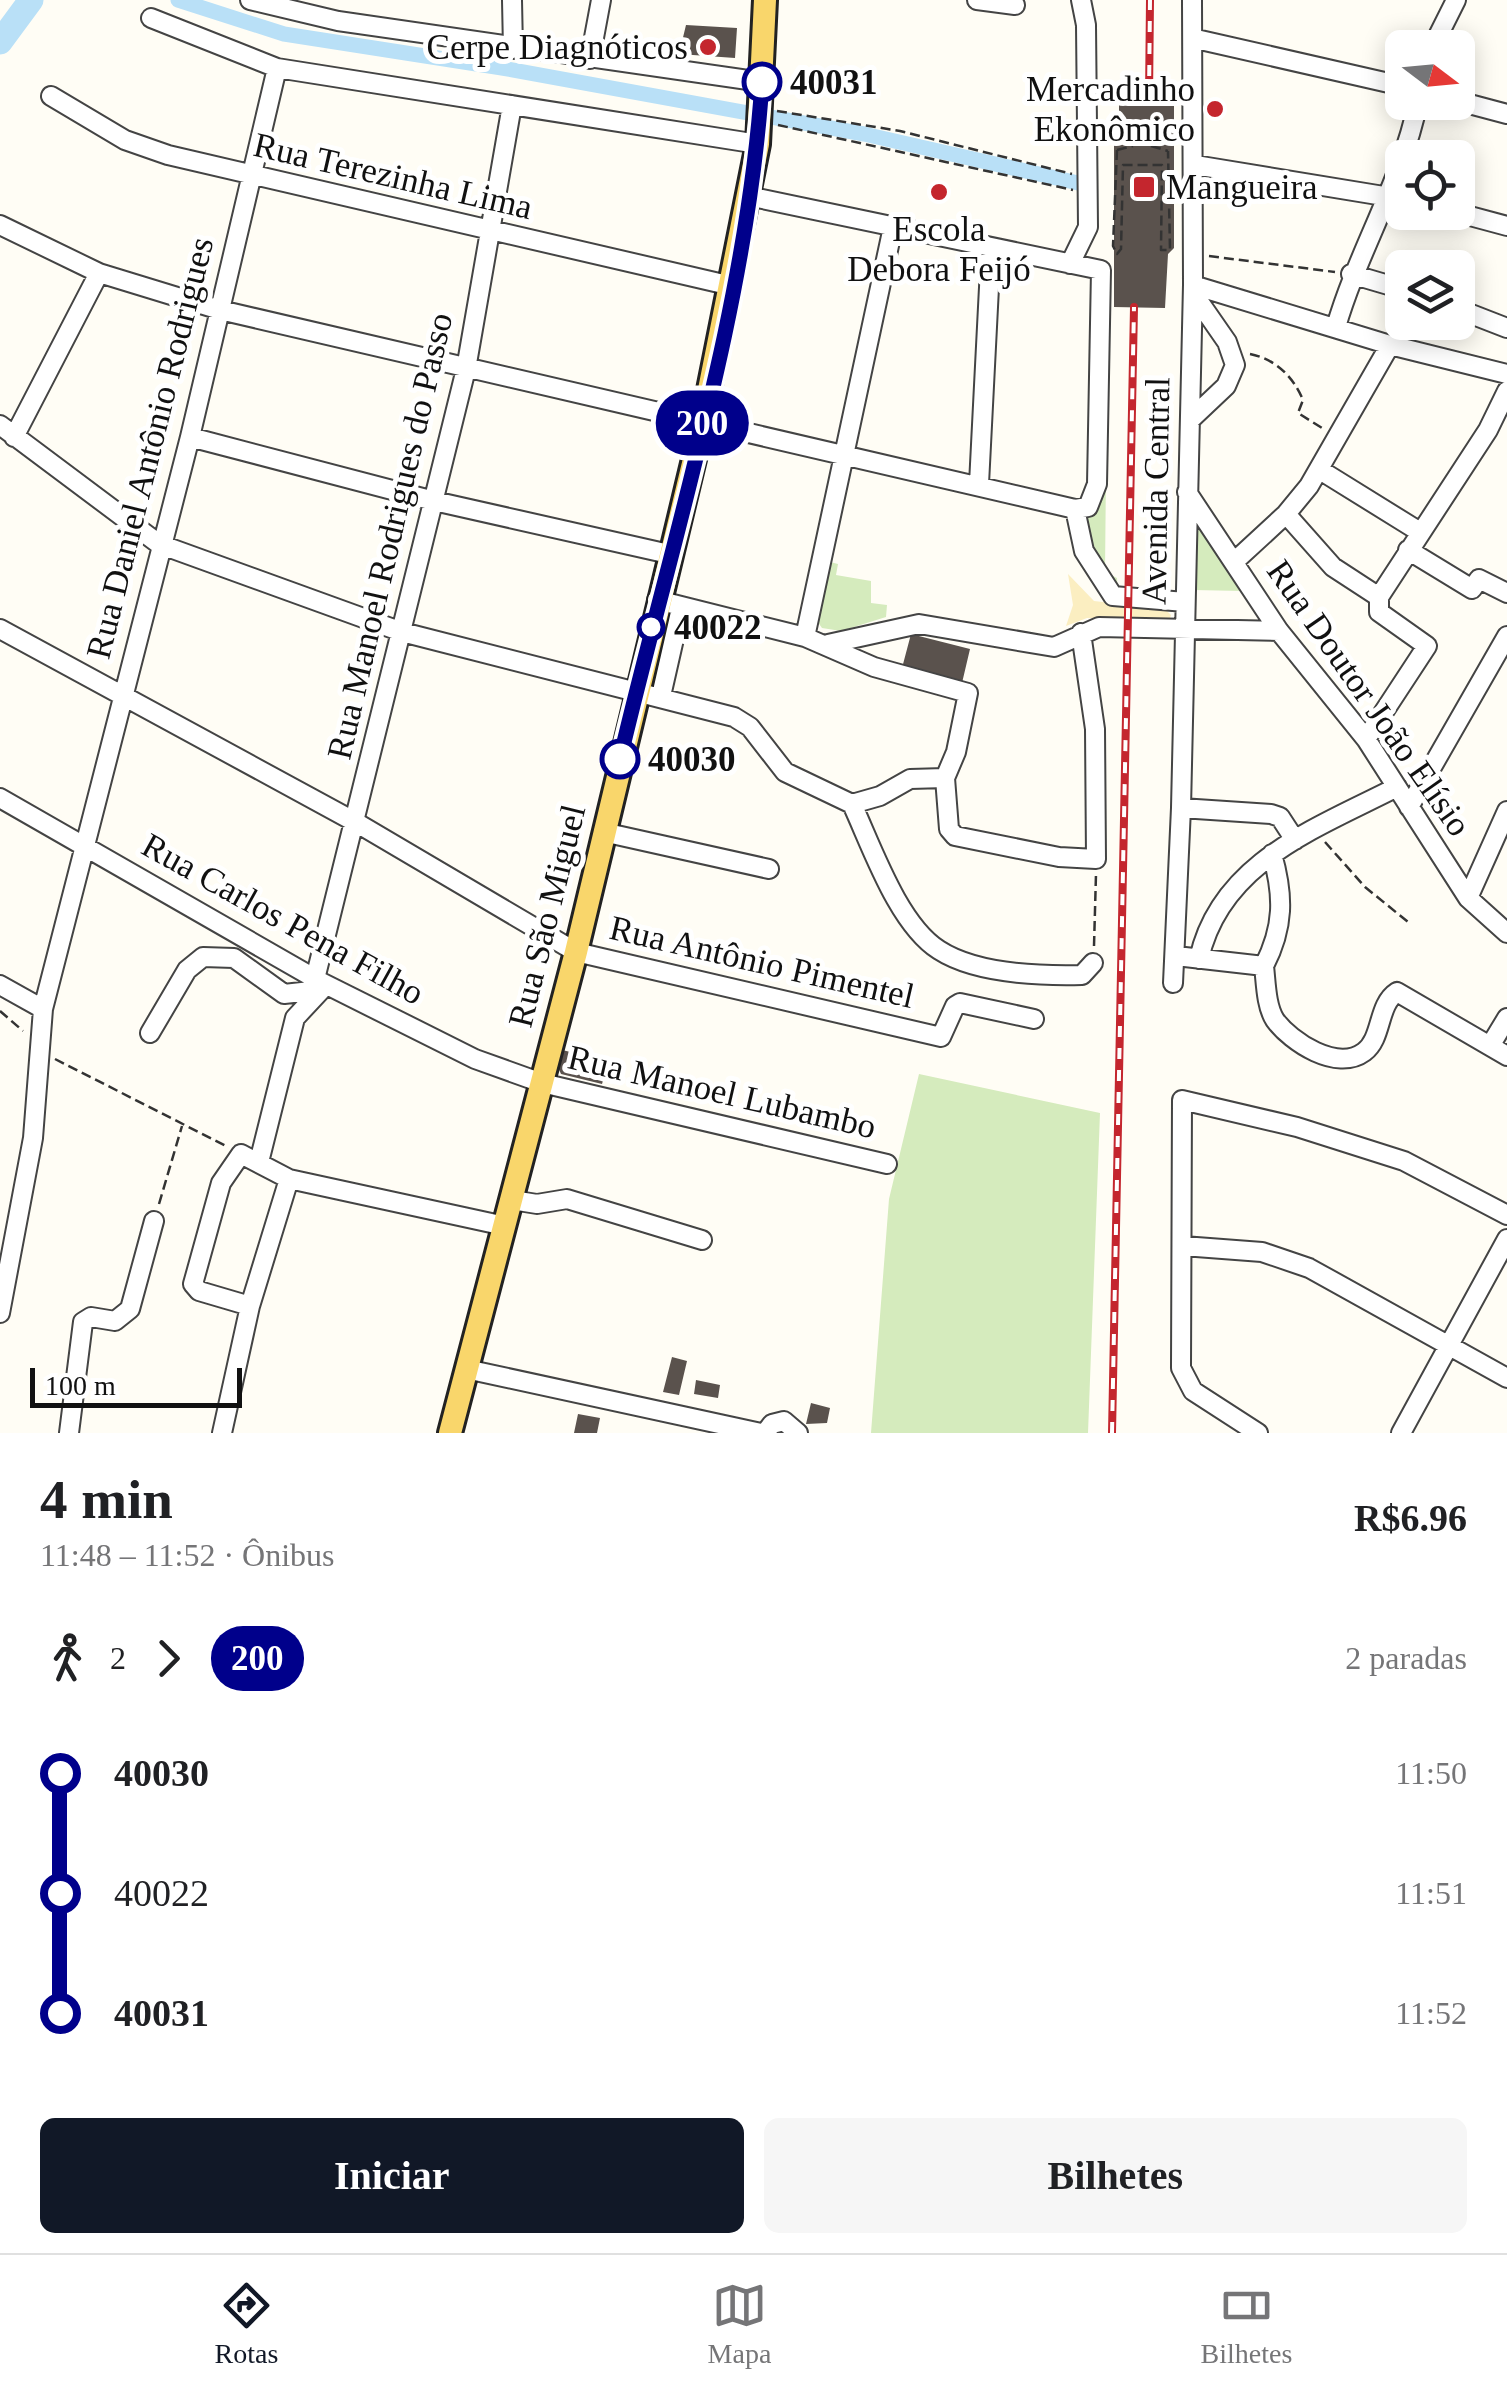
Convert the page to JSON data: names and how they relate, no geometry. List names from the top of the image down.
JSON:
{
  "streets": {
    "main road": ["Rua São Miguel"],
    "street": [
      "Rua Terezinha Lima",
      "Rua Daniel Antônio Rodrigues",
      "Avenida Central",
      "Rua Manoel Rodrigues do Passo",
      "Rua Doutor João Elísio",
      "Rua Carlos Pena Filho",
      "Rua Antônio Pimentel",
      "Rua Manoel Lubambo"
    ]
  },
  "crossings": [
    ["Rua Terezinha Lima", "Rua Daniel Antônio Rodrigues"],
    ["Rua Terezinha Lima", "Rua Manoel Rodrigues do Passo"],
    ["Rua Terezinha Lima", "Rua São Miguel"],
    ["Rua Daniel Antônio Rodrigues", "Rua Carlos Pena Filho"],
    ["Rua Daniel Antônio Rodrigues", "Rua Antônio Pimentel"],
    ["Avenida Central", "Rua Doutor João Elísio"],
    ["Rua Manoel Rodrigues do Passo", "Rua Carlos Pena Filho"],
    ["Rua Manoel Rodrigues do Passo", "Rua Antônio Pimentel"],
    ["Rua São Miguel", "Rua Carlos Pena Filho"],
    ["Rua São Miguel", "Rua Antônio Pimentel"],
    ["Rua São Miguel", "Rua Manoel Lubambo"],
    ["Rua Carlos Pena Filho", "Rua Manoel Lubambo"]
  ],
  "places": {
    "other": [
      "Cerpe Diagnóticos",
      "40031",
      "Mercadinho Ekonômico",
      "Escola Debora Feijó",
      "40022",
      "40030"
    ],
    "transit": ["Mangueira"]
  },
  "lines": ["bus line 200"],
  "scale_bar": "100 m",
  "north": "right",
  "page": {
    "on_map": "200",
    "scale": "100 m",
    "heading": ["4 min", "11:48 – 11:52 · Ônibus", "R$6.96"],
    "legs": ["2", "200", "2 paradas"],
    "list": [
      {
        "name": "40030",
        "value": "11:50"
      },
      {
        "name": "40022",
        "value": "11:51"
      },
      {
        "name": "40031",
        "value": "11:52"
      }
    ],
    "buttons": ["Iniciar", "Bilhetes"],
    "tabs": ["Rotas", "Mapa", "Bilhetes"]
  }
}
